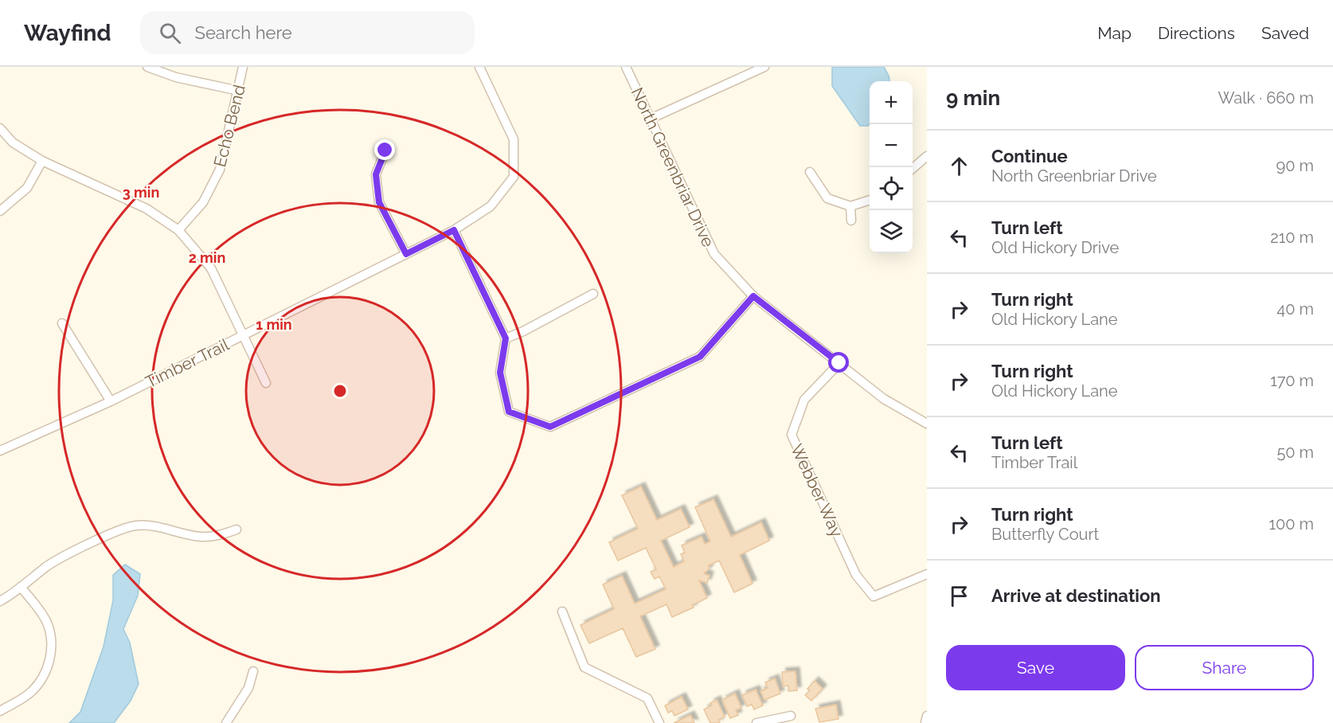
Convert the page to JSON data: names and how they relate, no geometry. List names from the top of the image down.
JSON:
{
  "streets": {
    "street": [
      "Echo Bend",
      "North Greenbriar Drive",
      "Timber Trail",
      "Webber Way"
    ]
  },
  "crossings": [
    ["North Greenbriar Drive", "Webber Way"]
  ],
  "page": {
    "header": "Wayfind",
    "search": "Search here",
    "nav": ["Map", "Directions", "Saved"],
    "heading": ["9 min", "Walk · 660 m"],
    "map_buttons": ["+", "−"],
    "list": [
      ["Continue", "North Greenbriar Drive", "90 m"],
      ["Turn left", "Old Hickory Drive", "210 m"],
      ["Turn right", "Old Hickory Lane", "40 m"],
      ["Turn right", "Old Hickory Lane", "170 m"],
      ["Turn left", "Timber Trail", "50 m"],
      ["Turn right", "Butterfly Court", "100 m"],
      "Arrive at destination"
    ],
    "buttons": ["Save", "Share"]
  },
  "rings": ["3 min", "2 min", "1 min"]
}
